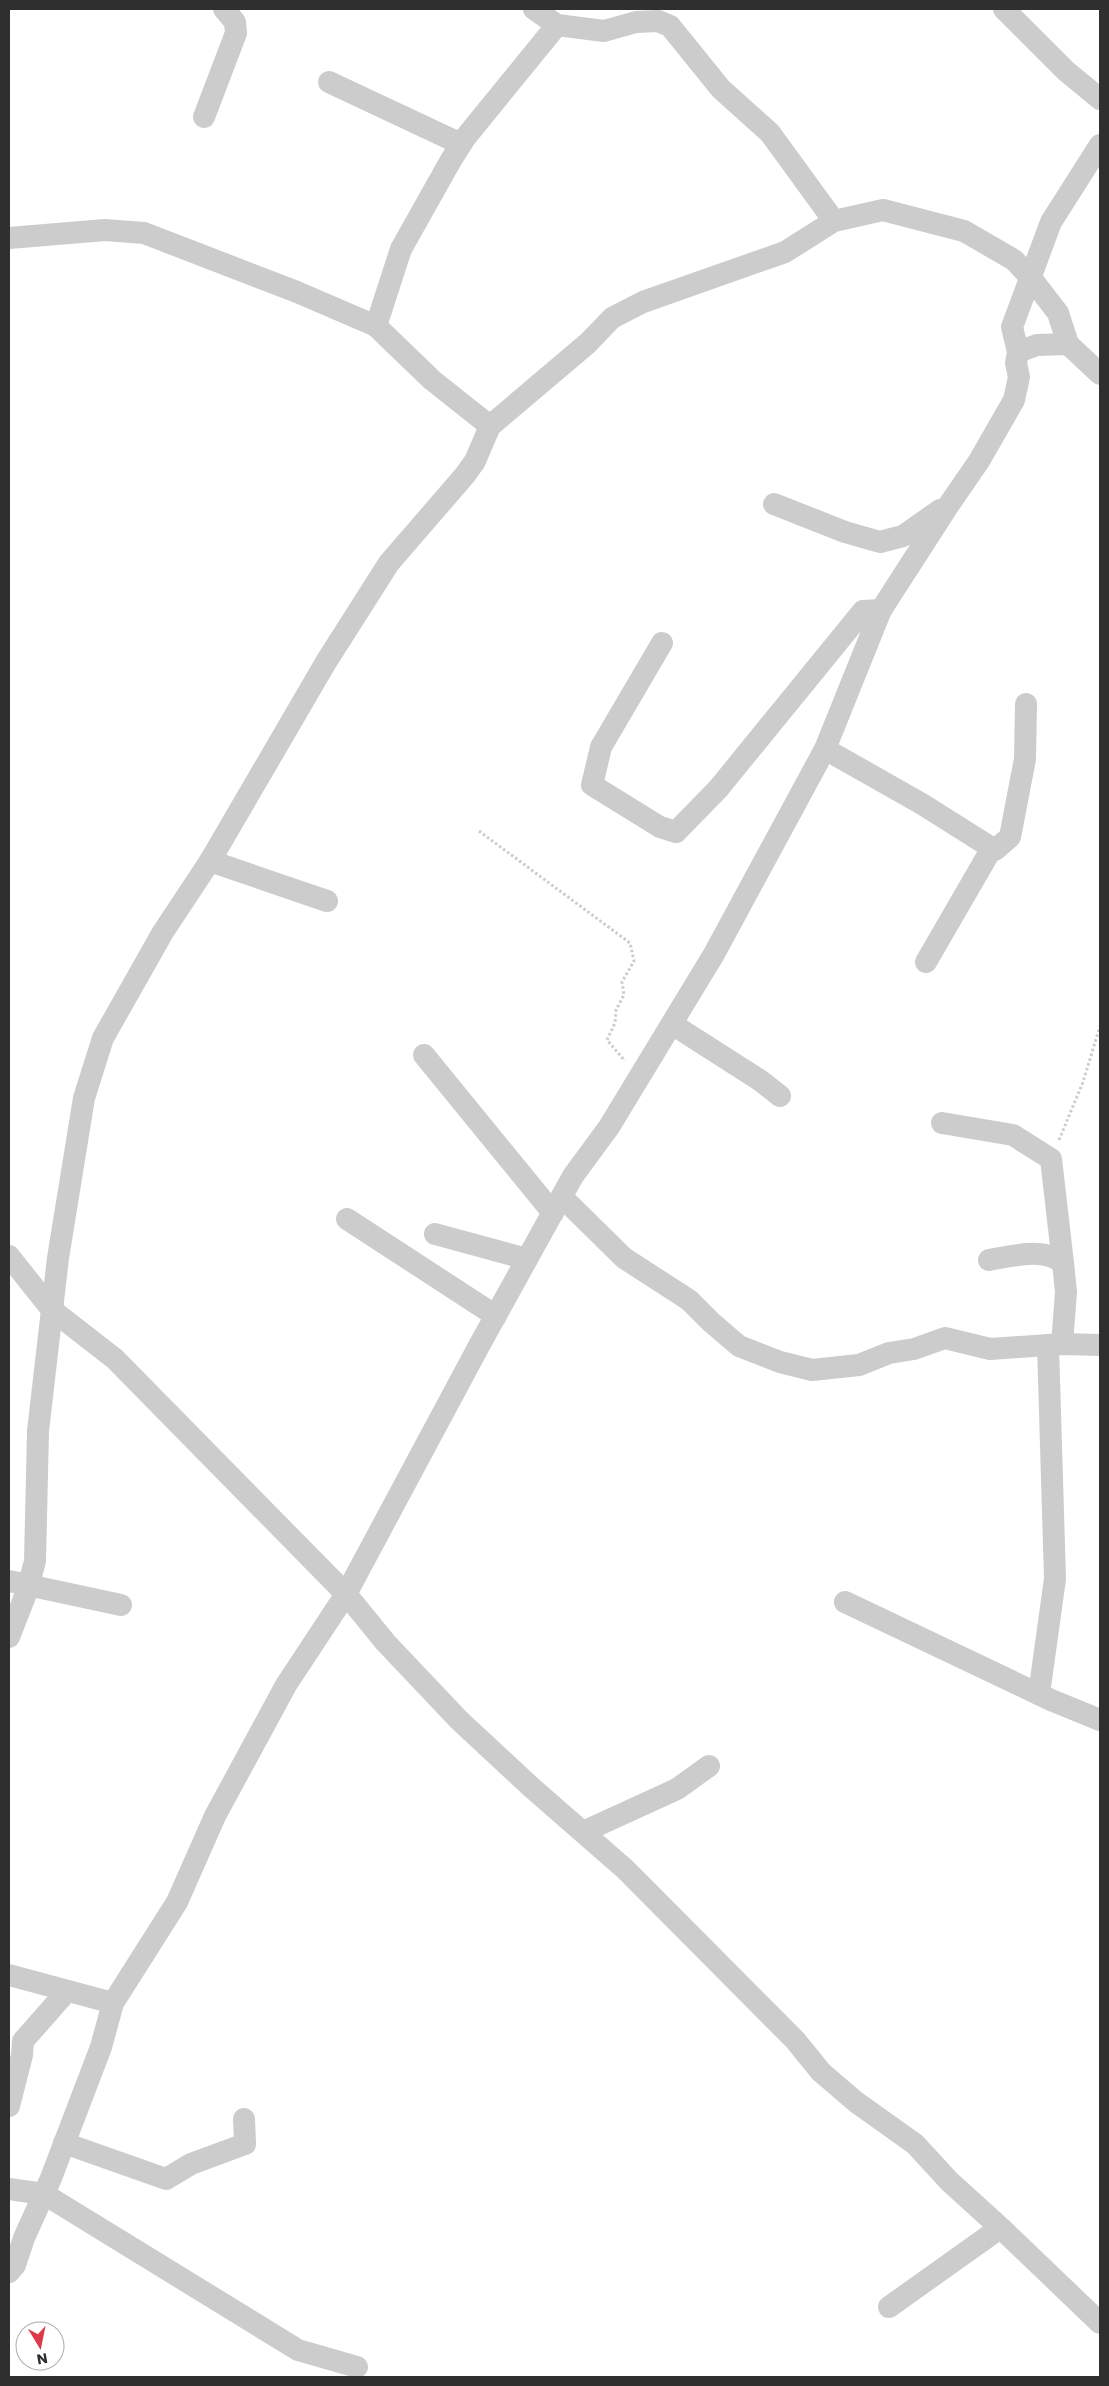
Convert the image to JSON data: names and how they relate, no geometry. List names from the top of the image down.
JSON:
{
  "north": "bottom"
}
